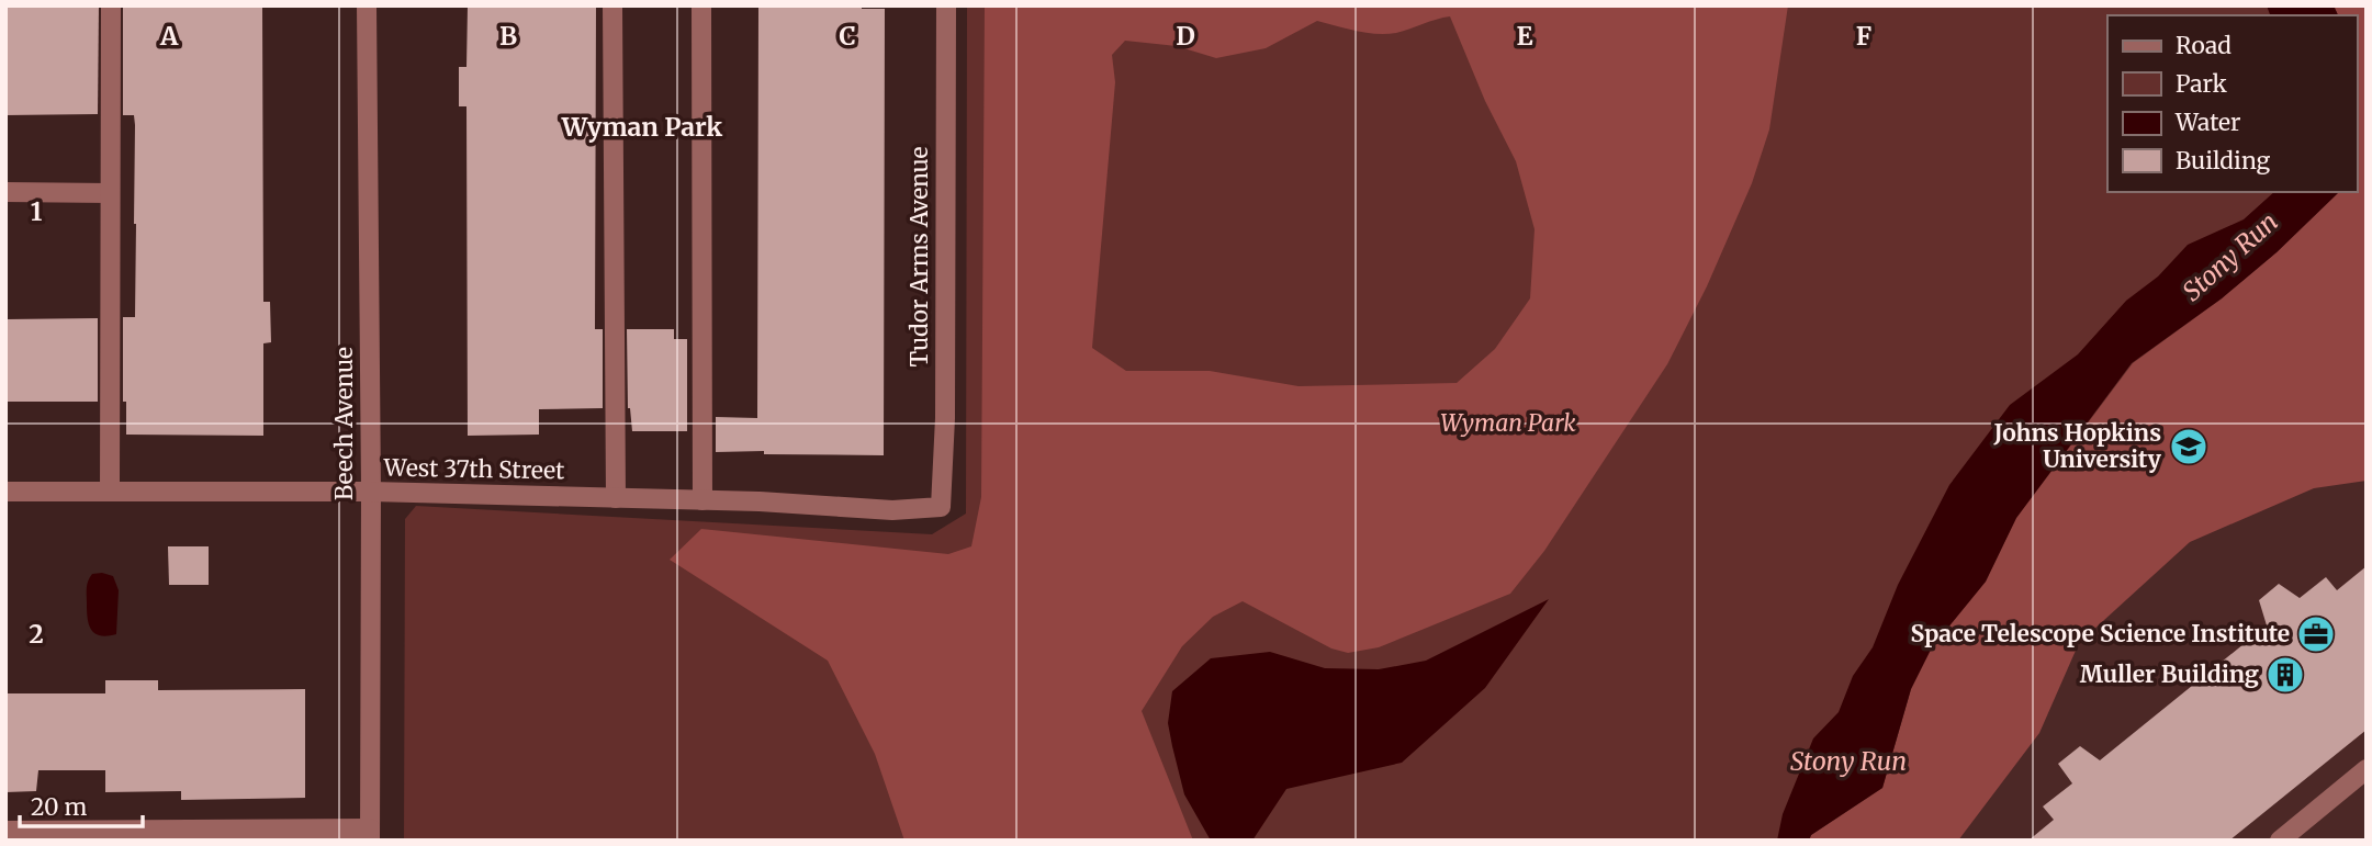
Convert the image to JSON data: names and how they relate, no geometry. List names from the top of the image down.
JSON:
{
  "streets": {
    "street": ["Tudor Arms Avenue", "Beech Avenue", "West 37th Street"]
  },
  "crossings": [
    ["Tudor Arms Avenue", "West 37th Street"],
    ["Beech Avenue", "West 37th Street"]
  ],
  "districts": ["Wyman Park"],
  "water": ["Stony Run"],
  "parks": ["Wyman Park"],
  "places": {
    "school or university": ["Johns Hopkins University"],
    "office": ["Space Telescope Science Institute"],
    "building": ["Muller Building"]
  },
  "legend": [
    "Road",
    "Park",
    "Water",
    "Building"
  ],
  "scale_bar": "20 m",
  "grid": {
    "columns": [
      "A",
      "B",
      "C",
      "D",
      "E",
      "F"
    ],
    "rows": ["1", "2"]
  }
}
